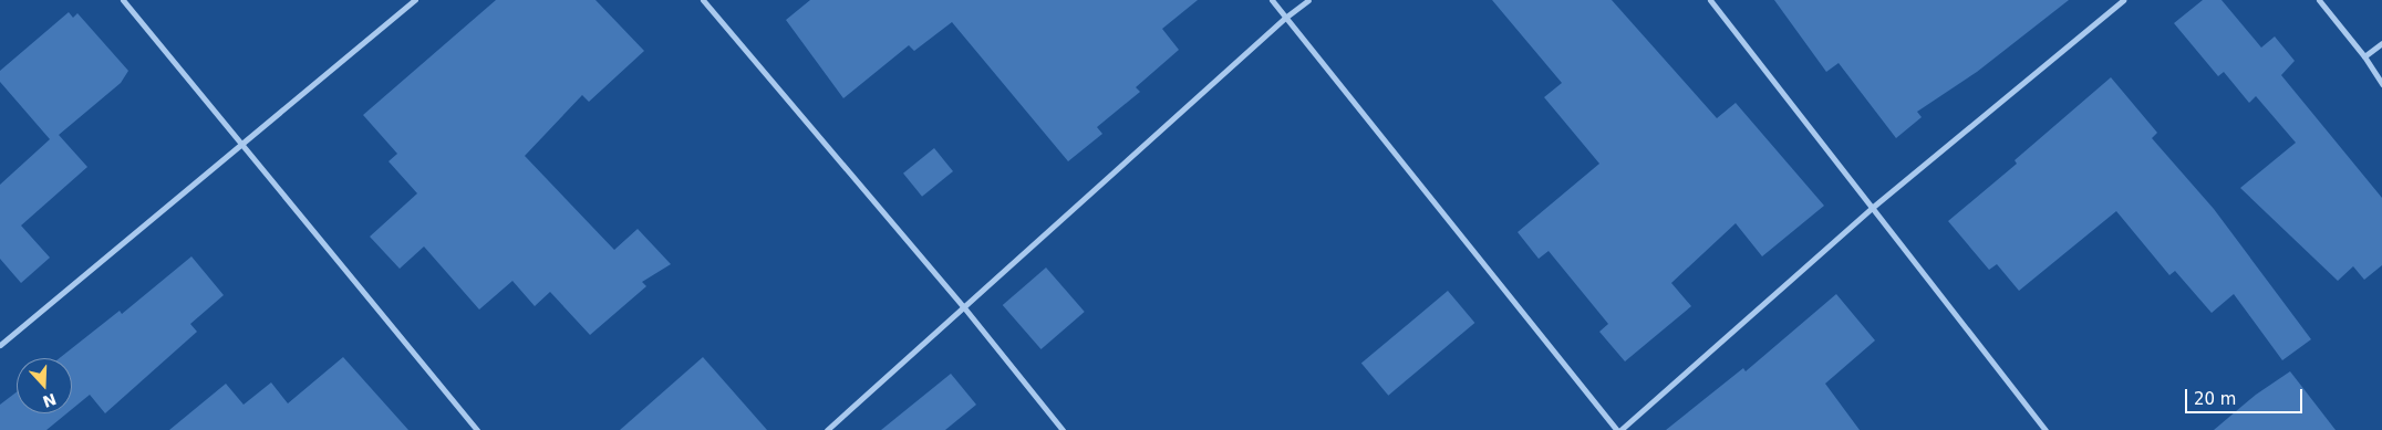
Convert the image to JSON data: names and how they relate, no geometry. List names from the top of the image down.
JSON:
{
  "scale_bar": "20 m",
  "north": "bottom"
}
